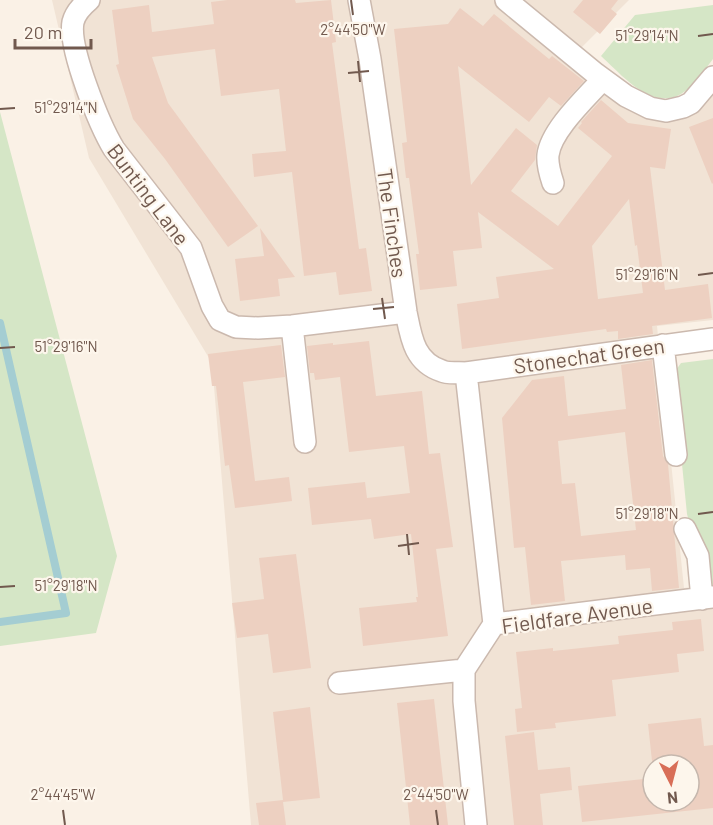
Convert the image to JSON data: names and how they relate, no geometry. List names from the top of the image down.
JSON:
{
  "streets": {
    "street": [
      "Bunting Lane",
      "The Finches",
      "Stonechat Green",
      "Fieldfare Avenue"
    ]
  },
  "crossings": [
    ["Bunting Lane", "The Finches"],
    ["The Finches", "Stonechat Green"]
  ],
  "scale_bar": "20 m",
  "north": "bottom",
  "coordinates": [
    "2°44'50\"W",
    "51°29'14\"N",
    "51°29'16\"N",
    "51°29'18\"N",
    "2°44'45\"W"
  ]
}
